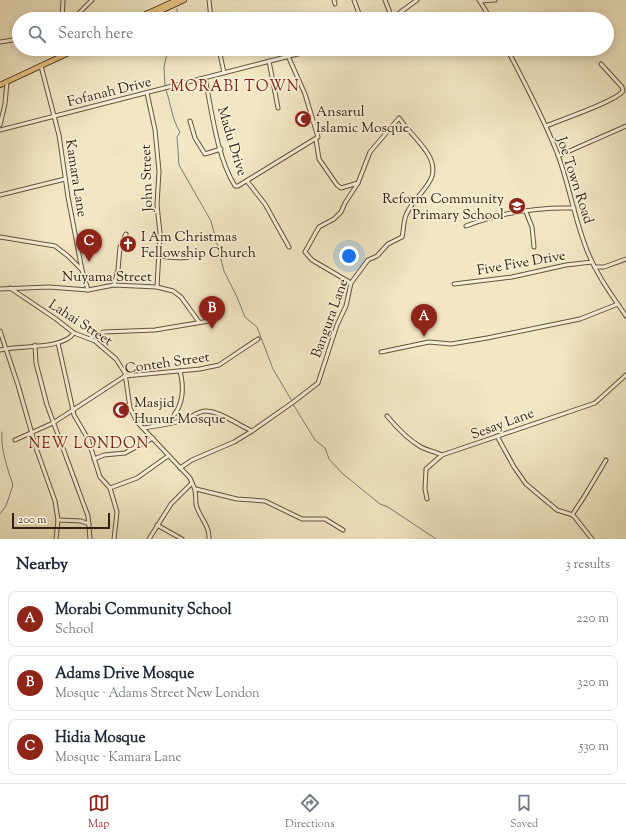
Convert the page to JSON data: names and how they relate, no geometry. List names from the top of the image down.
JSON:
{
  "streets": {
    "street": [
      "Fofanah Drive",
      "Madu Drive",
      "Kamara Lane",
      "John Street",
      "Joe Town Road",
      "Five Five Drive",
      "Nuyama Street",
      "Bangura Lane",
      "Lahai Street",
      "Conteh Street",
      "Sesay Lane"
    ]
  },
  "crossings": [
    ["Fofanah Drive", "Madu Drive"],
    ["Fofanah Drive", "Kamara Lane"],
    ["Fofanah Drive", "John Street"],
    ["Kamara Lane", "Nuyama Street"],
    ["John Street", "Nuyama Street"],
    ["Joe Town Road", "Five Five Drive"],
    ["Nuyama Street", "Lahai Street"],
    ["Bangura Lane", "Lahai Street"],
    ["Lahai Street", "Conteh Street"]
  ],
  "districts": ["MORABI TOWN", "NEW LONDON"],
  "places": {
    "mosque": ["Ansarul Islamic Mosque", "Masjid Hunur Mosque"],
    "school or university": ["Reform Community Primary School"],
    "church": ["I Am Christmas Fellowship Church"]
  },
  "scale_bar": "200 m",
  "page": {
    "search": "Search here",
    "pins": ["C", "B", "A"],
    "scale": "200 m",
    "heading": ["Nearby", "3 results"],
    "list": [
      {
        "mark": "A",
        "name": "Morabi Community School",
        "note": "School",
        "value": "220 m"
      },
      {
        "mark": "B",
        "name": "Adams Drive Mosque",
        "note": "Mosque · Adams Street New London",
        "value": "320 m"
      },
      {
        "mark": "C",
        "name": "Hidia Mosque",
        "note": "Mosque · Kamara Lane",
        "value": "530 m"
      }
    ],
    "nav": ["Map", "Directions", "Saved"]
  }
}
